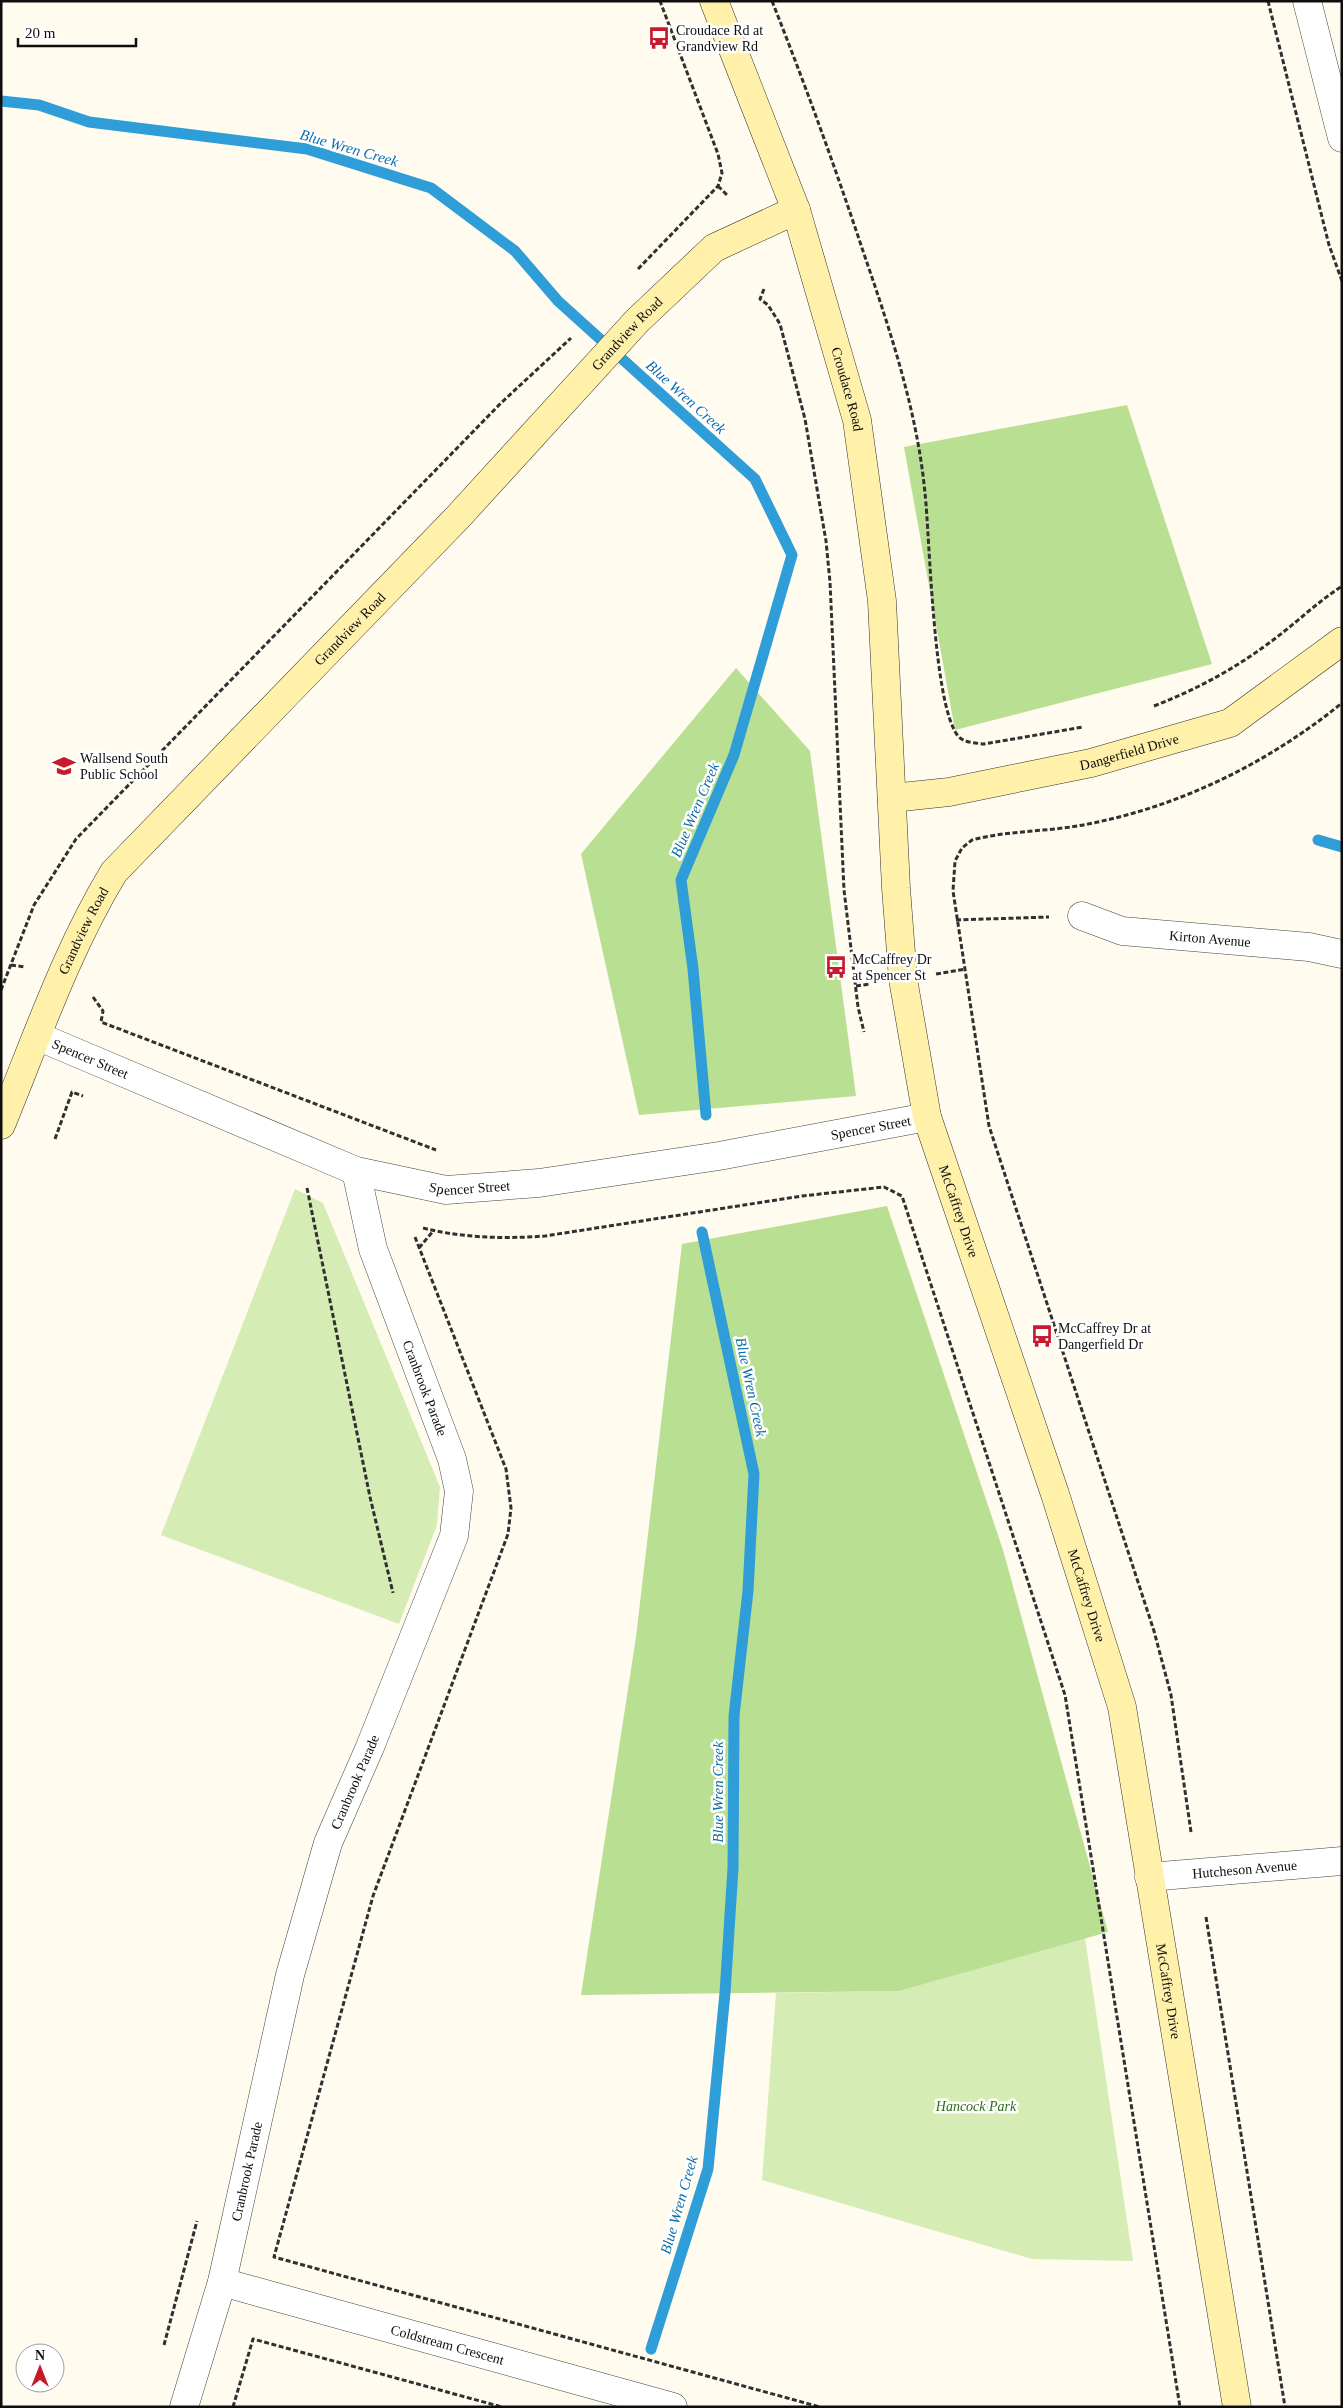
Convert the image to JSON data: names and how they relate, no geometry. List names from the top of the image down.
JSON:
{
  "streets": {
    "main road": [
      "Grandview Road",
      "Croudace Road",
      "Dangerfield Drive",
      "McCaffrey Drive"
    ],
    "street": [
      "Kirton Avenue",
      "Spencer Street",
      "Cranbrook Parade",
      "Hutcheson Avenue",
      "Coldstream Crescent"
    ]
  },
  "crossings": [
    ["Grandview Road", "Croudace Road"],
    ["Grandview Road", "Spencer Street"],
    ["Croudace Road", "Dangerfield Drive"],
    ["Croudace Road", "McCaffrey Drive"],
    ["Dangerfield Drive", "McCaffrey Drive"],
    ["Spencer Street", "McCaffrey Drive"],
    ["Spencer Street", "Cranbrook Parade"],
    ["McCaffrey Drive", "Hutcheson Avenue"],
    ["Cranbrook Parade", "Coldstream Crescent"]
  ],
  "water": ["Blue Wren Creek"],
  "parks": ["Hancock Park"],
  "places": {
    "bus stop": ["Croudace Rd at Grandview Rd", "McCaffrey Dr at Spencer St", "McCaffrey Dr at Dangerfield Dr"],
    "school or university": ["Wallsend South Public School"]
  },
  "scale_bar": "20 m",
  "north": "top"
}
